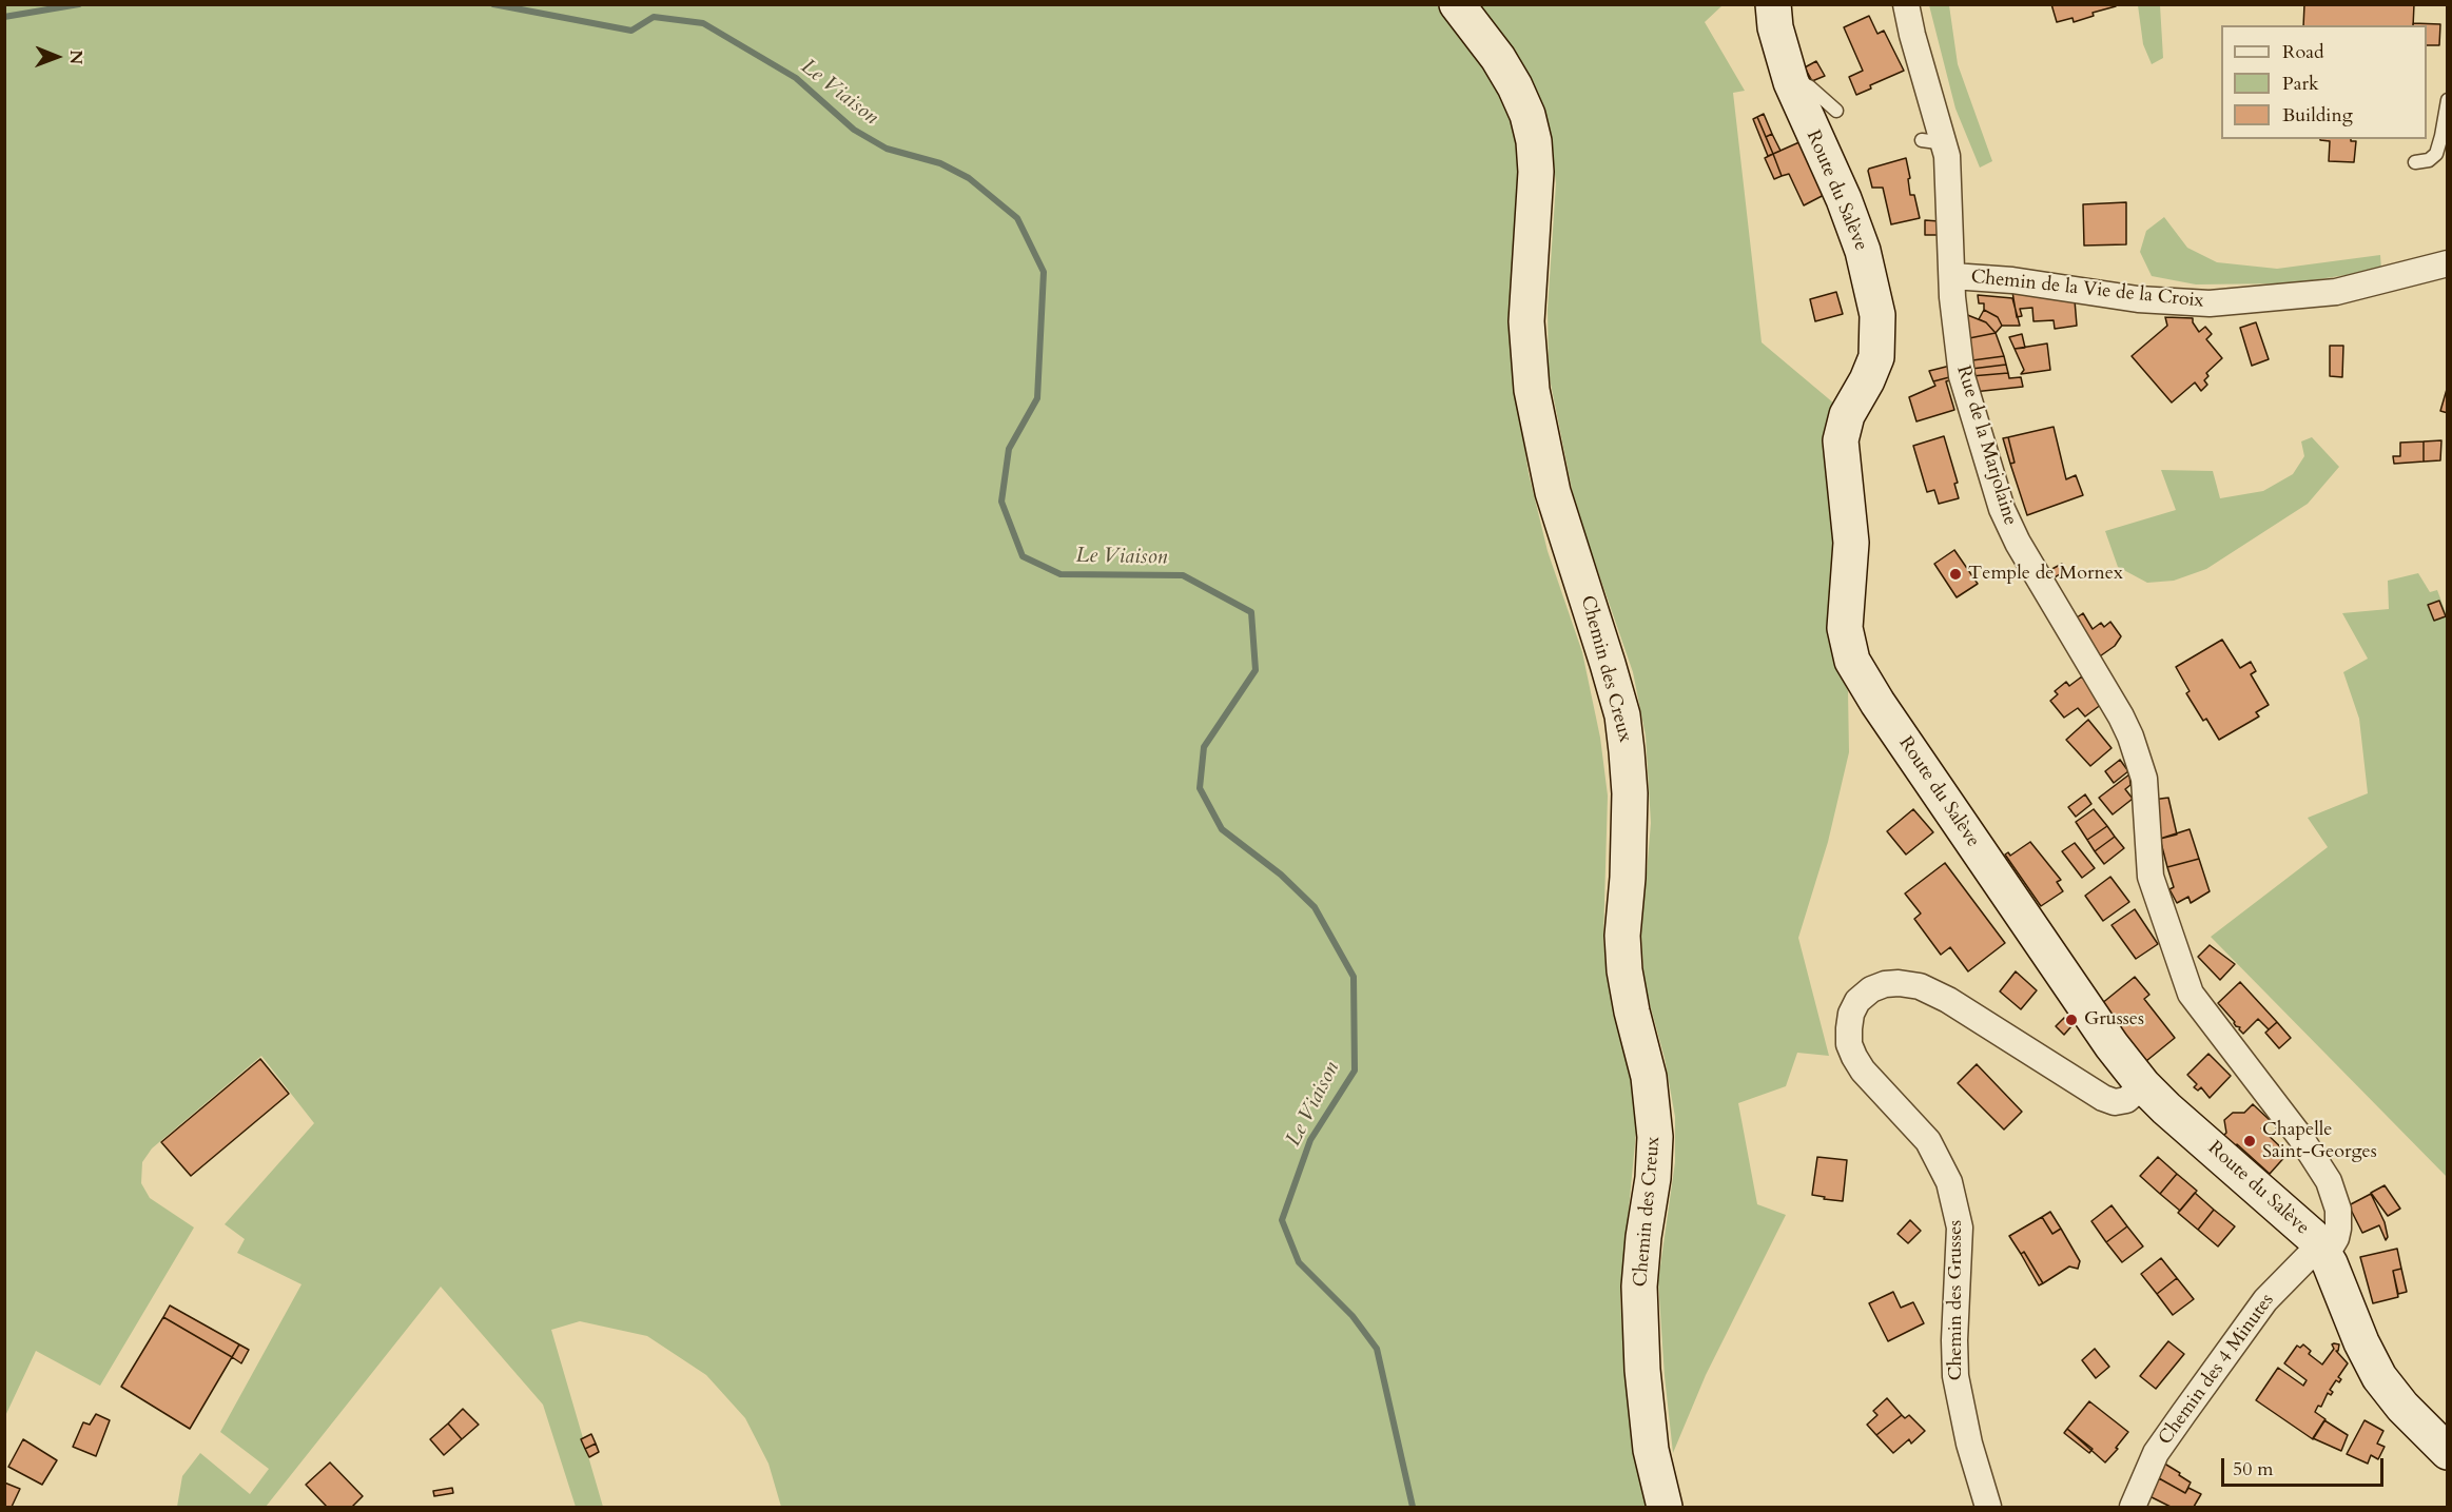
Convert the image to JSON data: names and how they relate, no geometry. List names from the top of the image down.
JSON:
{
  "streets": {
    "main road": ["Route du Salève", "Chemin des Creux"],
    "street": [
      "Chemin de la Vie de la Croix",
      "Rue de la Marjolaine",
      "Chemin des Grusses",
      "Chemin des 4 Minutes"
    ]
  },
  "crossings": [
    ["Route du Salève", "Rue de la Marjolaine"],
    ["Route du Salève", "Chemin des Grusses"],
    ["Route du Salève", "Chemin des 4 Minutes"],
    ["Chemin de la Vie de la Croix", "Rue de la Marjolaine"],
    ["Rue de la Marjolaine", "Chemin des 4 Minutes"]
  ],
  "water": ["Le Viaison"],
  "places": ["Temple de Mornex", "Grusses", "Chapelle Saint-Georges"],
  "legend": ["Road", "Park", "Building"],
  "scale_bar": "50 m",
  "north": "right"
}
